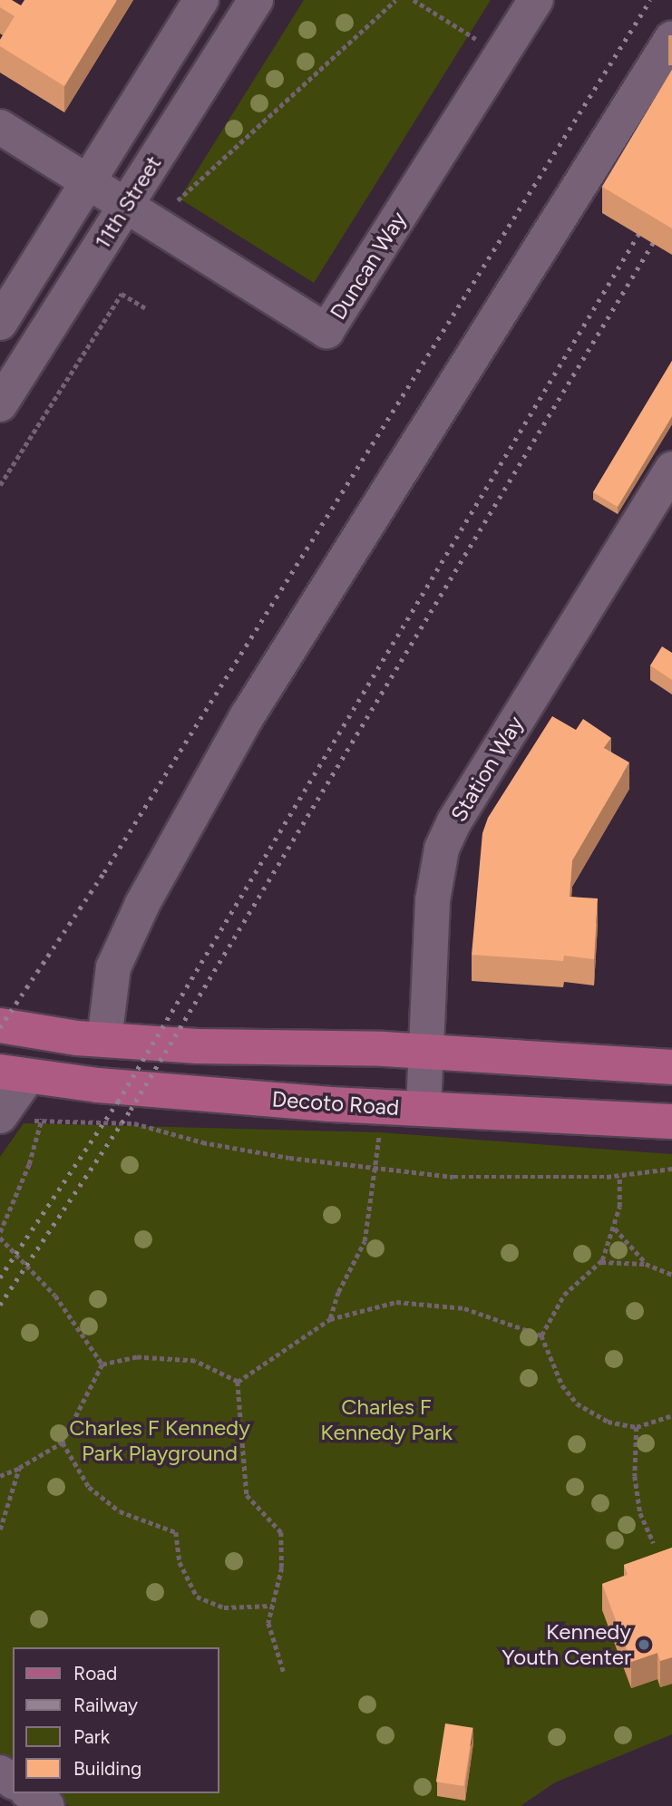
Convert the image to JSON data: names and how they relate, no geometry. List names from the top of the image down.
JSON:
{
  "streets": {
    "main road": ["Decoto Road"],
    "street": ["11th Street", "Duncan Way", "Station Way"]
  },
  "crossings": [
    ["11th Street", "Duncan Way"],
    ["Station Way", "Decoto Road"]
  ],
  "parks": ["Charles F Kennedy Park", "Charles F Kennedy Park Playground"],
  "places": ["Kennedy Youth Center"],
  "legend": [
    "Road",
    "Railway",
    "Park",
    "Building"
  ]
}
